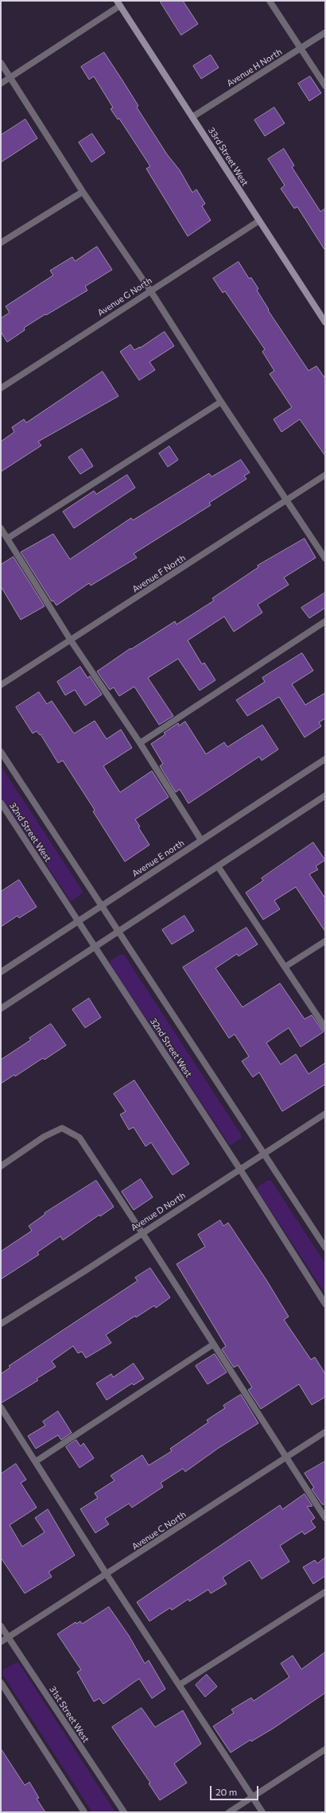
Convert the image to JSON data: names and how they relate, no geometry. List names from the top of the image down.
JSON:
{
  "streets": {
    "main road": ["33rd Street West"],
    "street": [
      "Avenue H North",
      "Avenue G North",
      "Avenue F North",
      "32nd Street West",
      "Avenue E north",
      "Avenue D North",
      "Avenue C North",
      "31st Street West"
    ]
  },
  "crossings": [
    ["Avenue H North", "33rd Street West"],
    ["33rd Street West", "Avenue G North"],
    ["32nd Street West", "Avenue E north"],
    ["32nd Street West", "Avenue D North"],
    ["Avenue C North", "31st Street West"]
  ],
  "scale_bar": "20 m"
}
